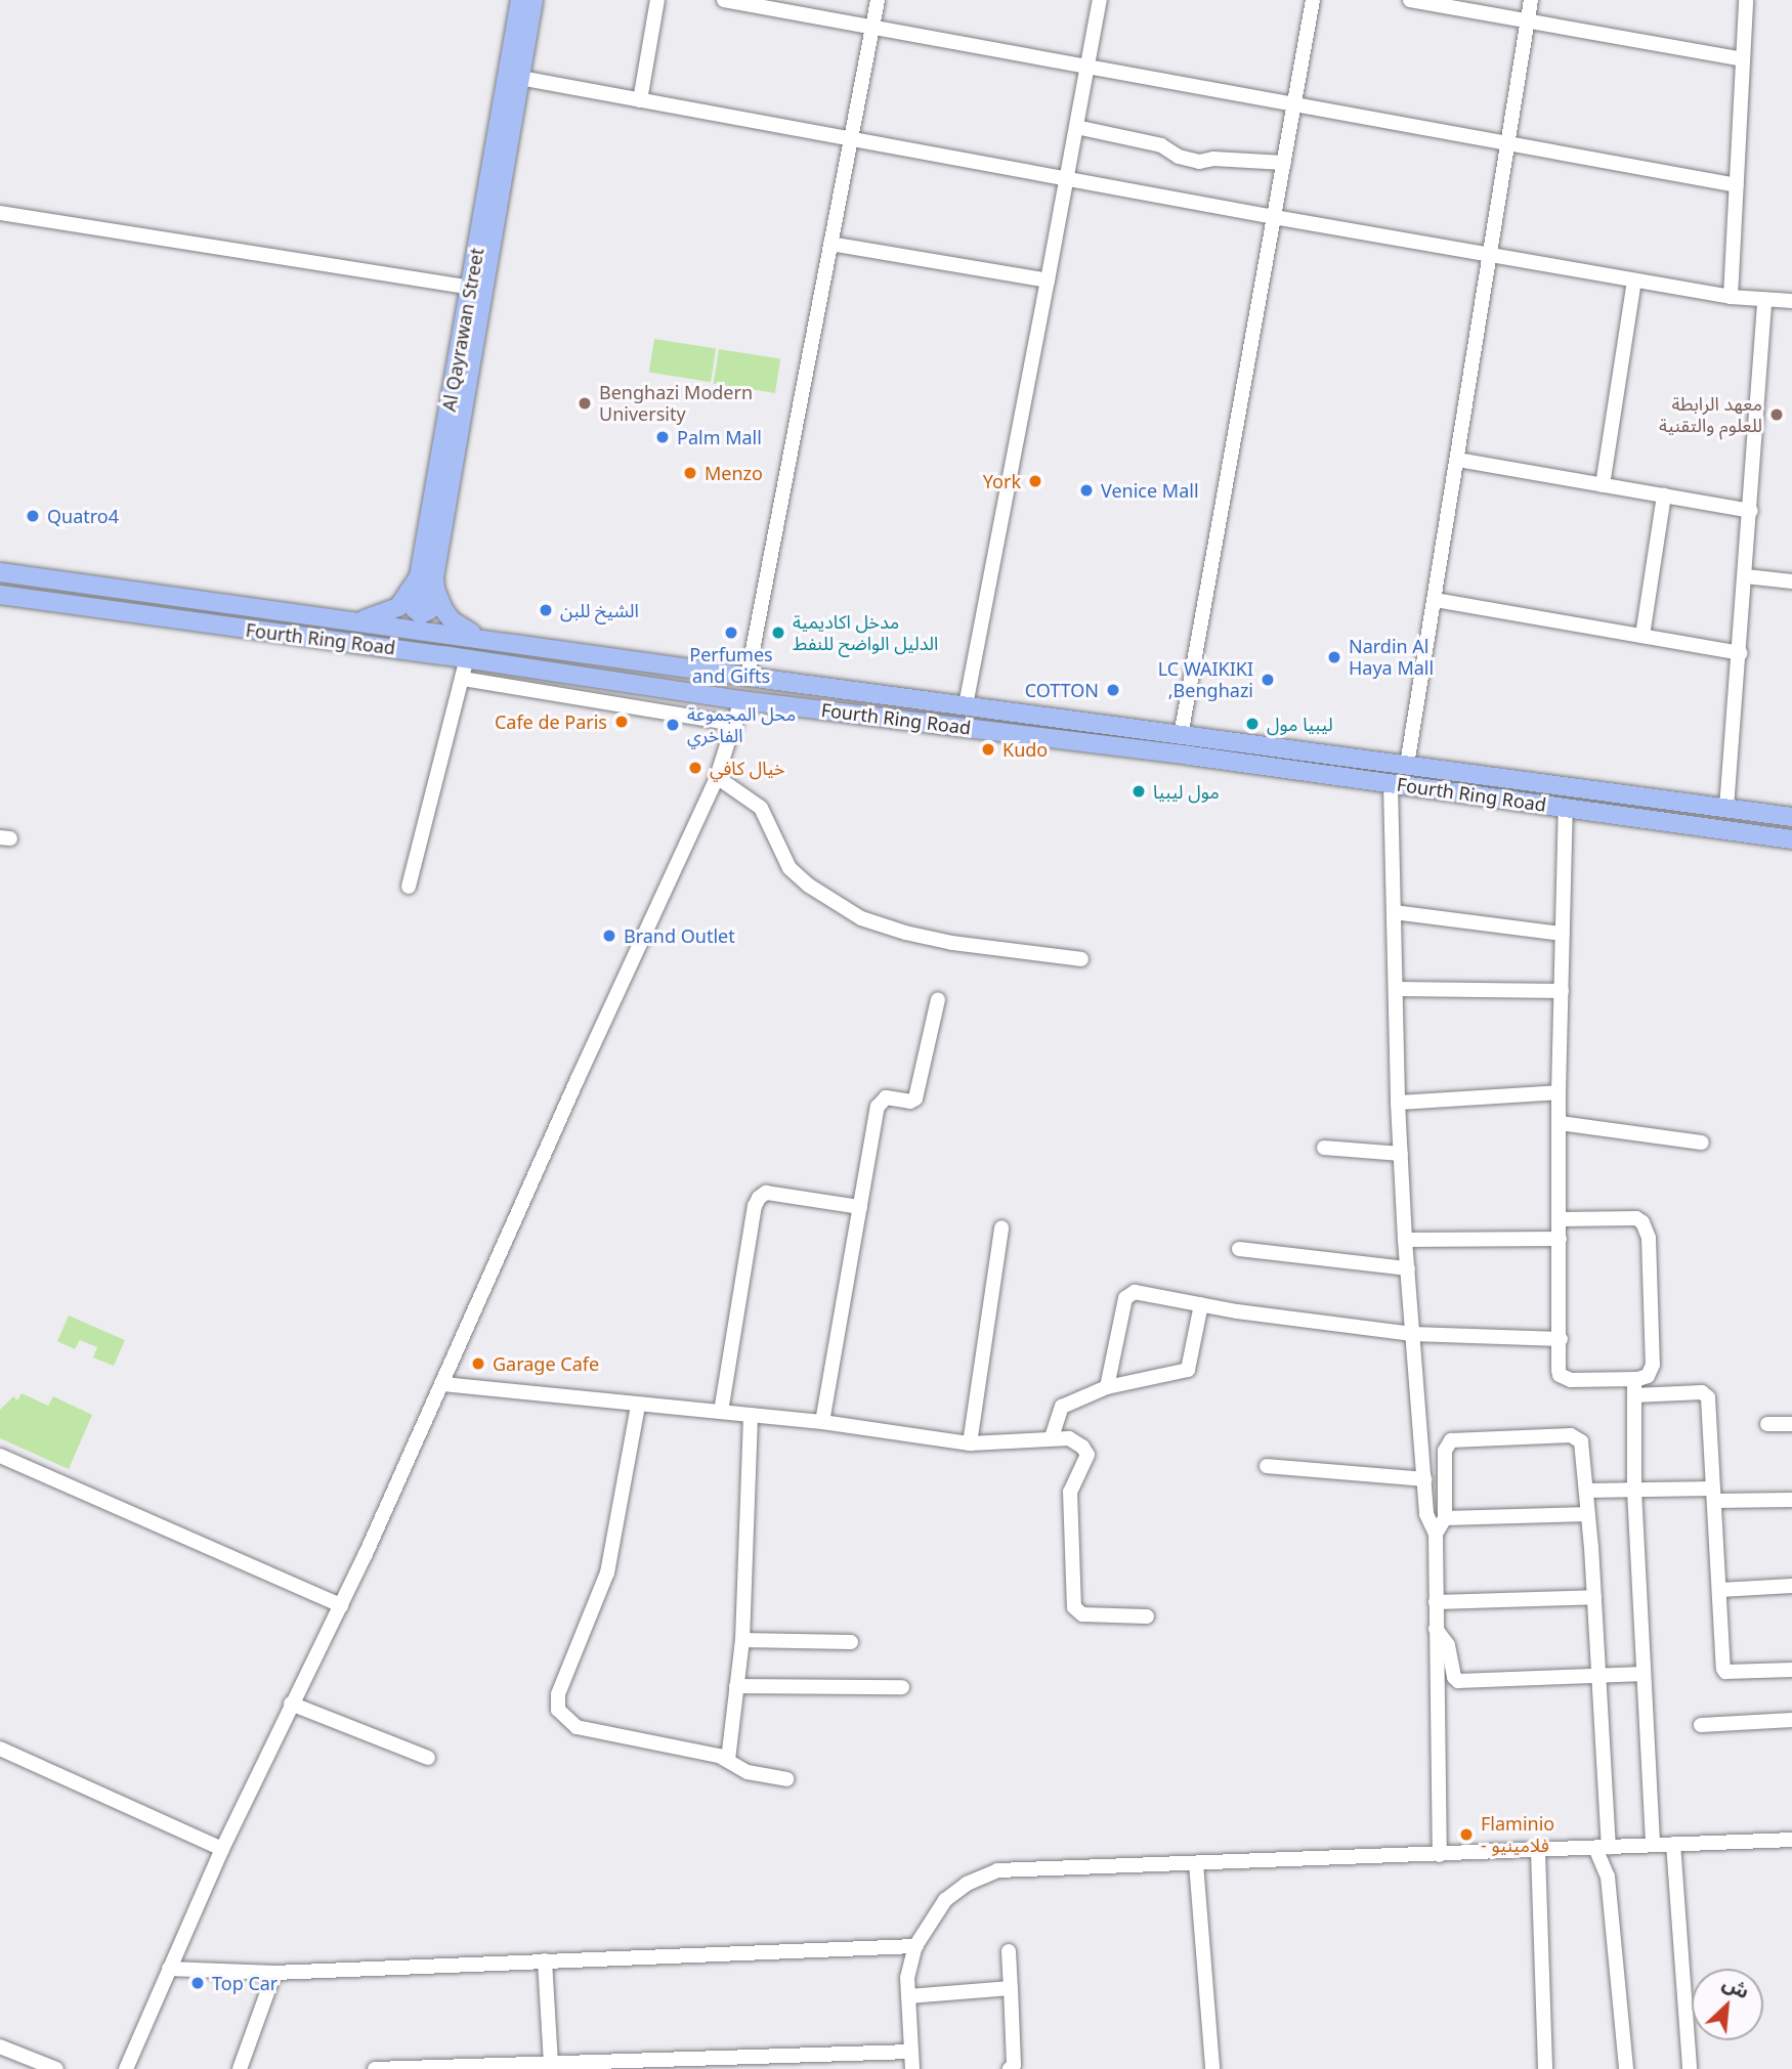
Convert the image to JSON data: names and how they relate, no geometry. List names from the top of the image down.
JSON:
{
  "streets": {
    "main road": ["Al Qayrawan Street", "Fourth Ring Road"]
  },
  "crossings": [
    ["Al Qayrawan Street", "Fourth Ring Road"]
  ],
  "places": [
    "Benghazi Modern University",
    "معهد الرابطة للعلوم والتقنية",
    "Palm Mall",
    "Menzo",
    "York",
    "Venice Mall",
    "Quatro4",
    "الشيخ للبن",
    "Perfumes and Gifts",
    "مدخل اكاديمية الدليل الواضح للنفط",
    "Nardin Al Haya Mall",
    "LC WAIKIKI ,Benghazi",
    "COTTON",
    "Cafe de Paris",
    "ليبيا مول",
    "محل المجموعة الفاخري",
    "Kudo",
    "خيال كافي",
    "مول ليبيا",
    "Brand Outlet",
    "Garage Cafe",
    "Flaminio - فلامينيو",
    "Top Car"
  ],
  "north": "top right"
}
